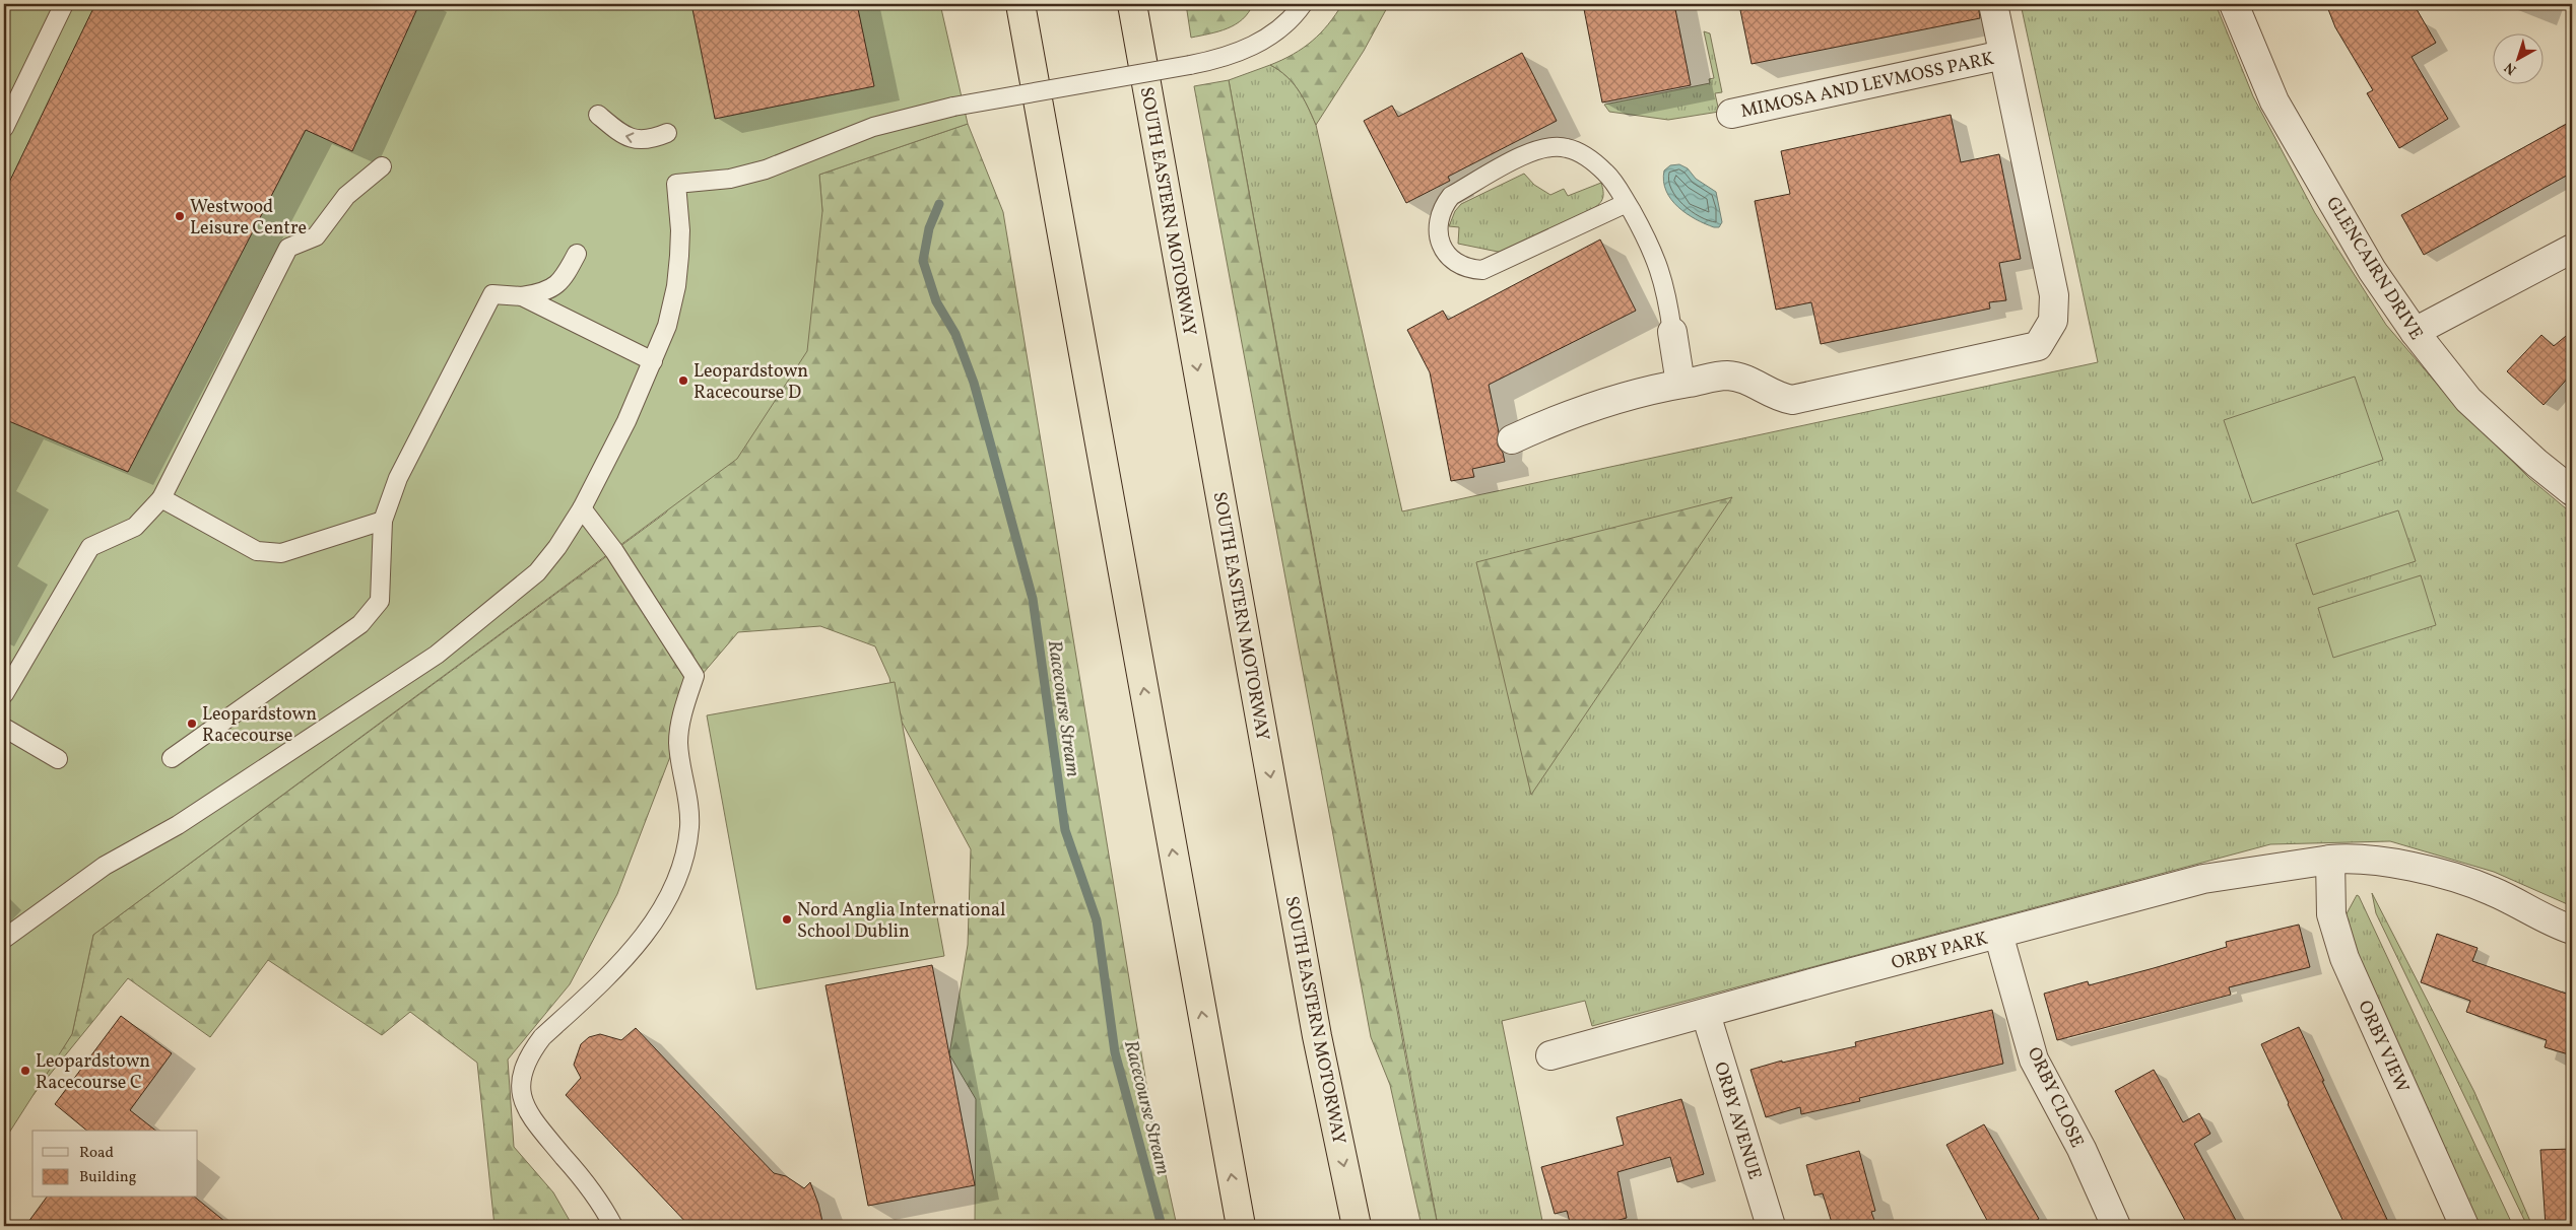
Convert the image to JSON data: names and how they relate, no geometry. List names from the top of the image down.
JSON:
{
  "streets": {
    "highway": ["SOUTH EASTERN MOTORWAY"],
    "street": [
      "MIMOSA AND LEVMOSS PARK",
      "GLENCAIRN DRIVE",
      "ORBY PARK",
      "ORBY VIEW",
      "ORBY CLOSE",
      "ORBY AVENUE"
    ]
  },
  "crossings": [
    ["ORBY PARK", "ORBY VIEW"],
    ["ORBY PARK", "ORBY CLOSE"],
    ["ORBY PARK", "ORBY AVENUE"]
  ],
  "water": ["Racecourse Stream"],
  "places": [
    "Westwood Leisure Centre",
    "Leopardstown Racecourse D",
    "Leopardstown Racecourse",
    "Nord Anglia International School Dublin",
    "Leopardstown Racecourse C"
  ],
  "legend": ["Road", "Building"],
  "north": "bottom left"
}
